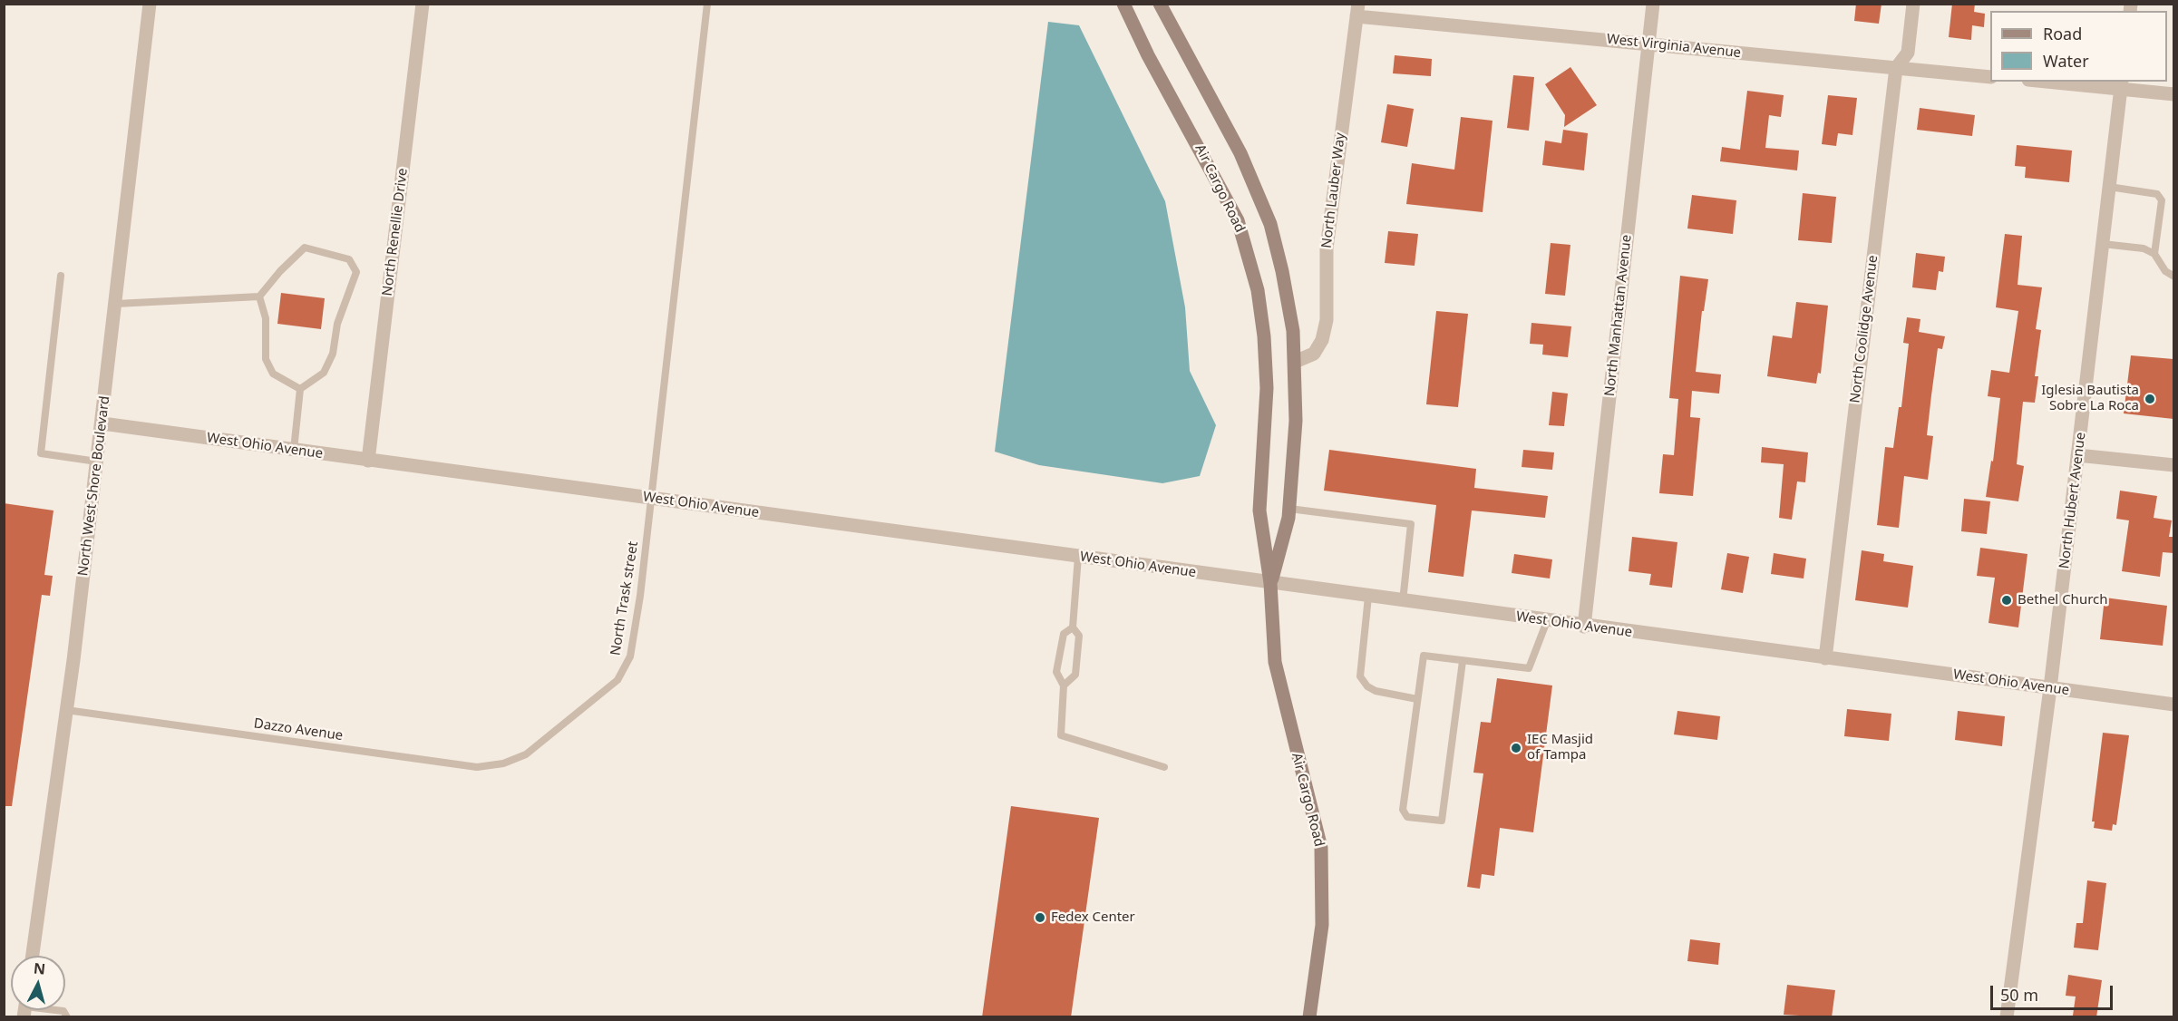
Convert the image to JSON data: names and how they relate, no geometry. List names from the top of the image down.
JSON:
{
  "streets": {
    "street": [
      "West Virginia Avenue",
      "Air Cargo Road",
      "North Lauber Way",
      "North Renellie Drive",
      "North Manhattan Avenue",
      "North Coolidge Avenue",
      "West Ohio Avenue",
      "North West Shore Boulevard",
      "North Hubert Avenue"
    ],
    "lane": ["North Trask street", "Dazzo Avenue"]
  },
  "crossings": [
    ["West Virginia Avenue", "North Lauber Way"],
    ["West Virginia Avenue", "North Manhattan Avenue"],
    ["West Virginia Avenue", "North Coolidge Avenue"],
    ["Air Cargo Road", "North Lauber Way"],
    ["Air Cargo Road", "West Ohio Avenue"],
    ["North Renellie Drive", "West Ohio Avenue"],
    ["North Manhattan Avenue", "West Ohio Avenue"],
    ["North Coolidge Avenue", "West Ohio Avenue"],
    ["West Ohio Avenue", "North West Shore Boulevard"],
    ["West Ohio Avenue", "North Hubert Avenue"],
    ["West Ohio Avenue", "North Trask street"],
    ["North West Shore Boulevard", "Dazzo Avenue"],
    ["North Trask street", "Dazzo Avenue"]
  ],
  "places": [
    "Iglesia Bautista Sobre La Roca",
    "Bethel Church",
    "IEC Masjid of Tampa",
    "Fedex Center"
  ],
  "legend": ["Road", "Water"],
  "scale_bar": "50 m",
  "north": "top"
}
